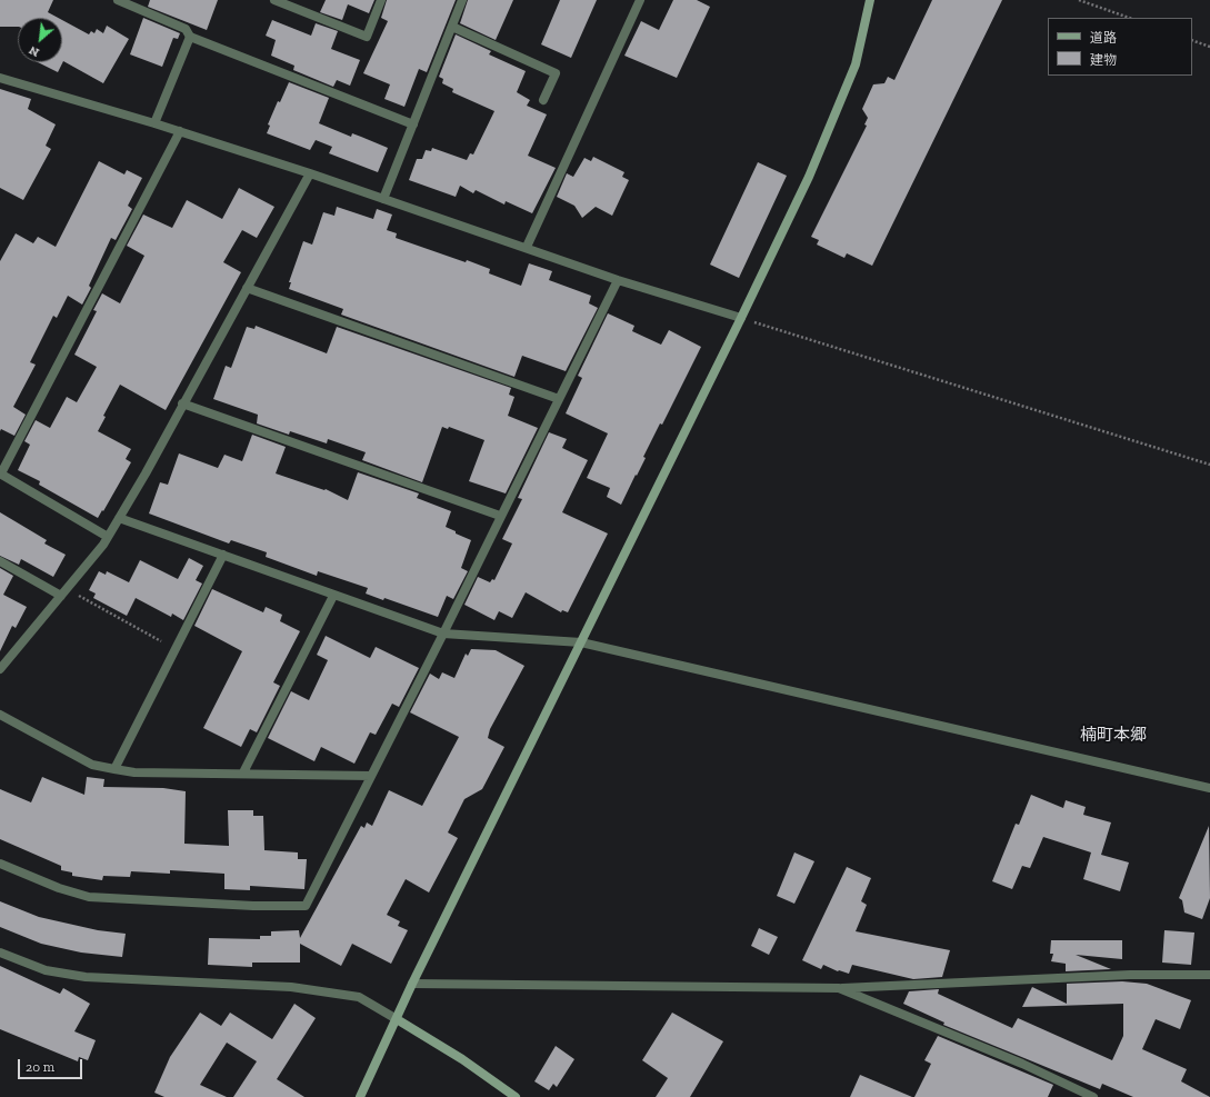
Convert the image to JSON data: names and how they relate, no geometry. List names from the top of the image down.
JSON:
{
  "districts": ["楠町本郷"],
  "legend": ["道路", "建物"],
  "scale_bar": "20 m",
  "north": "bottom left"
}
